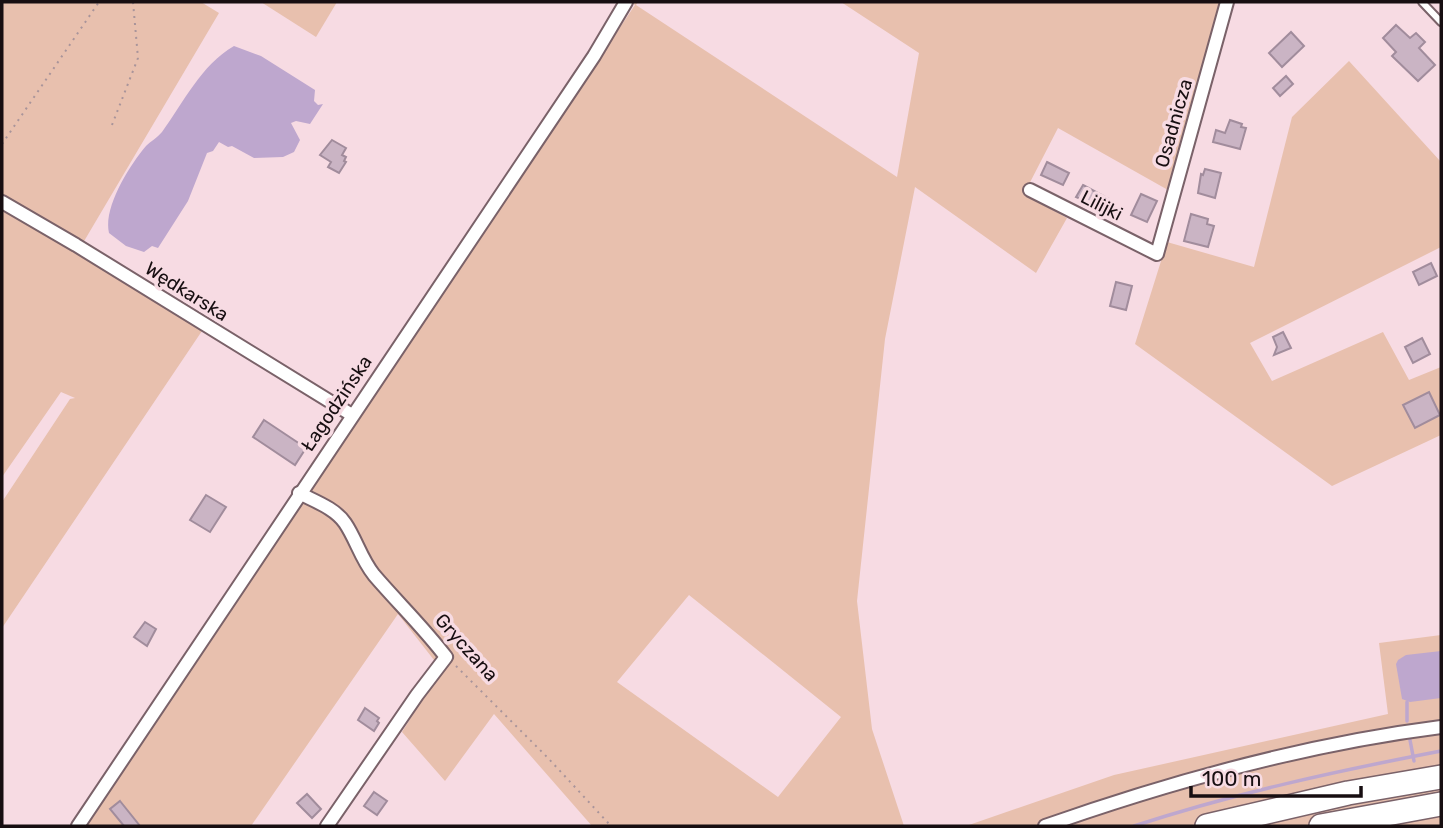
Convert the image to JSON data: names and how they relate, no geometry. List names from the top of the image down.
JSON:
{
  "streets": {
    "street": [
      "Osadnicza",
      "Lilijki",
      "Wędkarska",
      "Łagodzińska",
      "Gryczana"
    ]
  },
  "crossings": [
    ["Osadnicza", "Lilijki"],
    ["Wędkarska", "Łagodzińska"],
    ["Łagodzińska", "Gryczana"]
  ],
  "scale_bar": "100 m"
}
